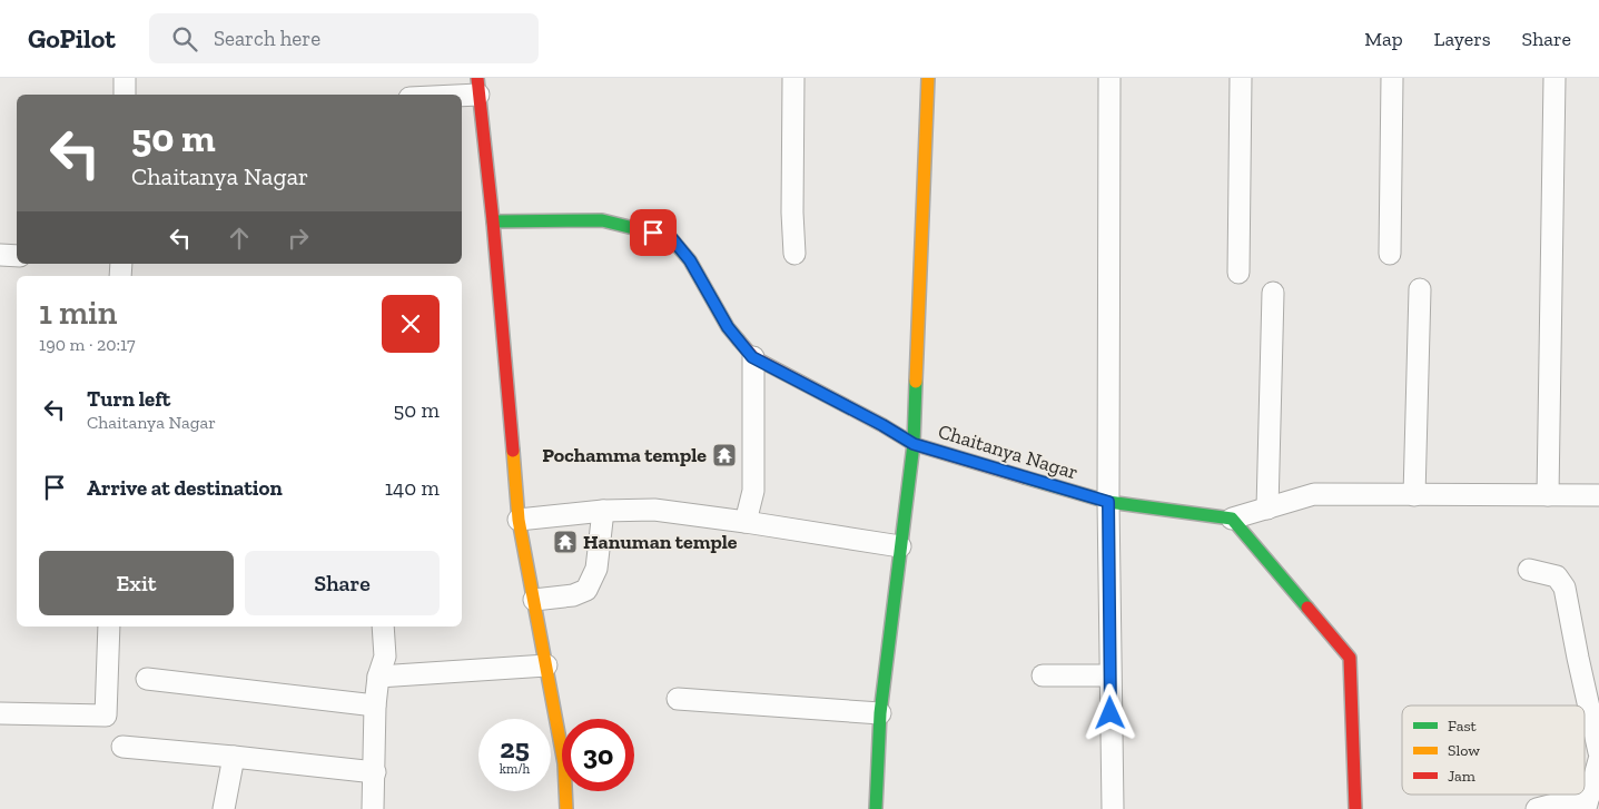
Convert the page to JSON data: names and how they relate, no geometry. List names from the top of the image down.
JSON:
{
  "streets": {
    "street": ["Chaitanya Nagar"]
  },
  "places": {
    "temple": ["Pochamma temple", "Hanuman temple"]
  },
  "legend": ["Fast", "Slow", "Jam"],
  "page": {
    "header": "GoPilot",
    "search": "Search here",
    "nav": ["Map", "Layers", "Share"],
    "turn": ["50 m", "Chaitanya Nagar"],
    "heading": ["1 min", "190 m · 20:17"],
    "list": [
      {
        "name": "Turn left",
        "note": "Chaitanya Nagar",
        "value": "50 m"
      },
      {
        "name": "Arrive at destination",
        "value": "140 m"
      }
    ],
    "buttons": ["Exit", "Share"],
    "speed": "25 km/h",
    "limit": "30"
  }
}
